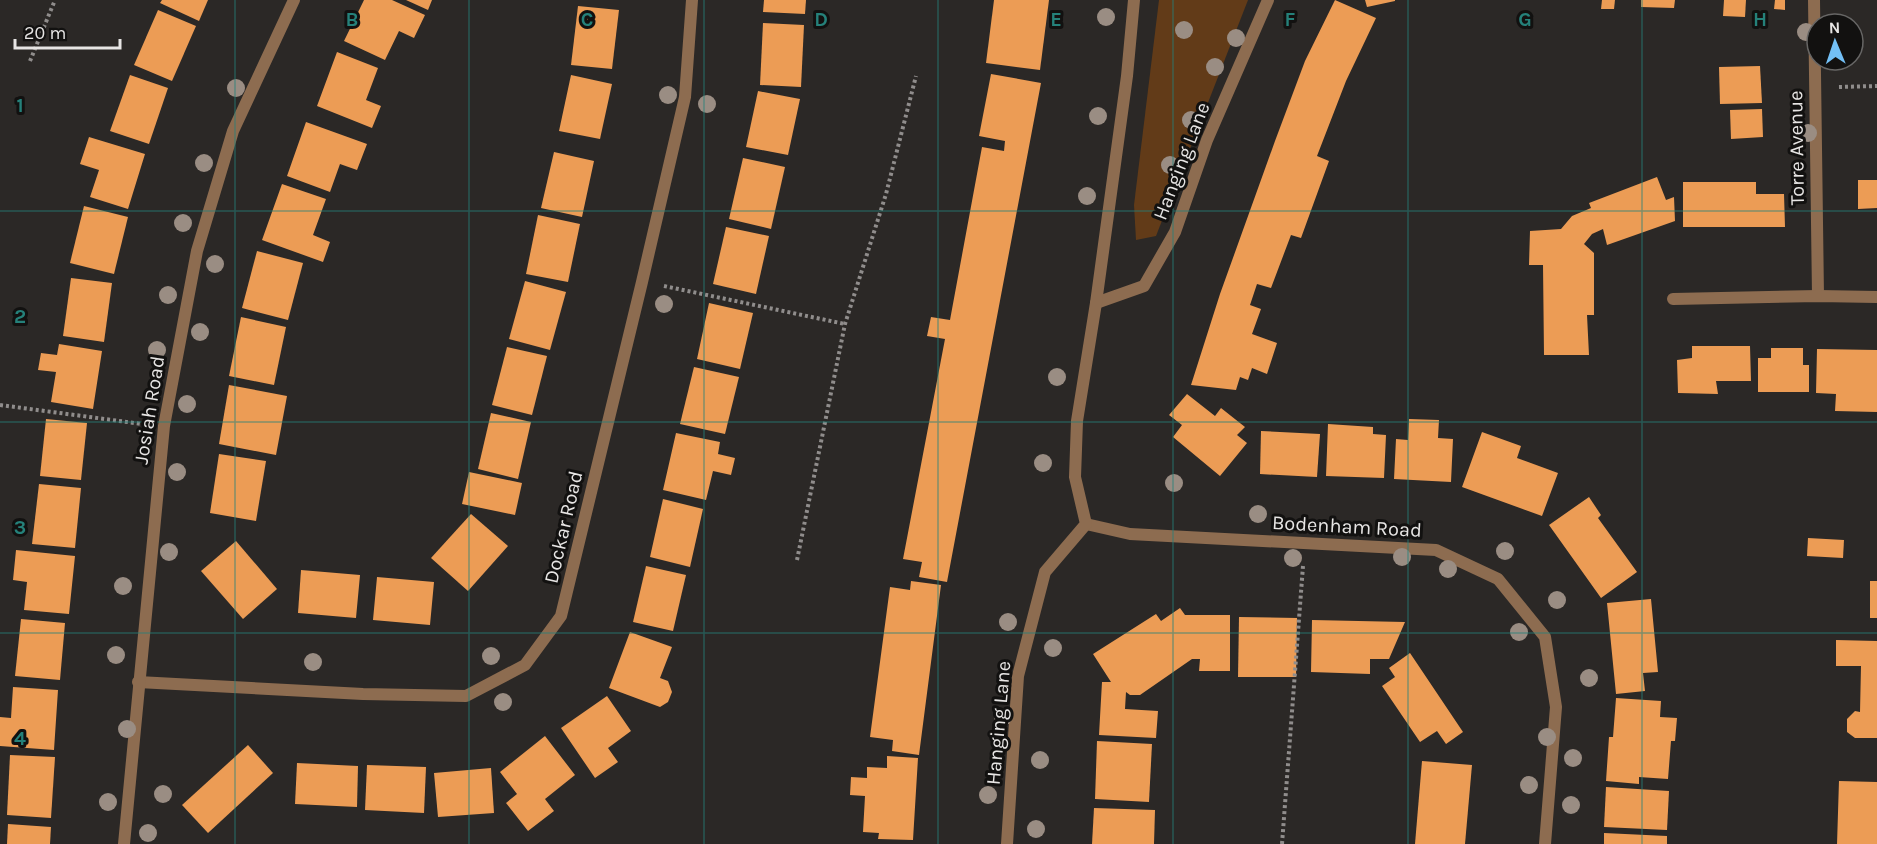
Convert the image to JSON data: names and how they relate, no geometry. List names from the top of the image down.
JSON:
{
  "streets": {
    "street": [
      "Torre Avenue",
      "Hanging Lane",
      "Josiah Road",
      "Bodenham Road",
      "Dockar Road"
    ]
  },
  "crossings": [
    ["Hanging Lane", "Bodenham Road"],
    ["Josiah Road", "Dockar Road"]
  ],
  "scale_bar": "20 m",
  "north": "top",
  "grid": {
    "columns": [
      "B",
      "C",
      "D",
      "E",
      "F",
      "G",
      "H"
    ],
    "rows": [
      "1",
      "2",
      "3",
      "4"
    ]
  }
}
